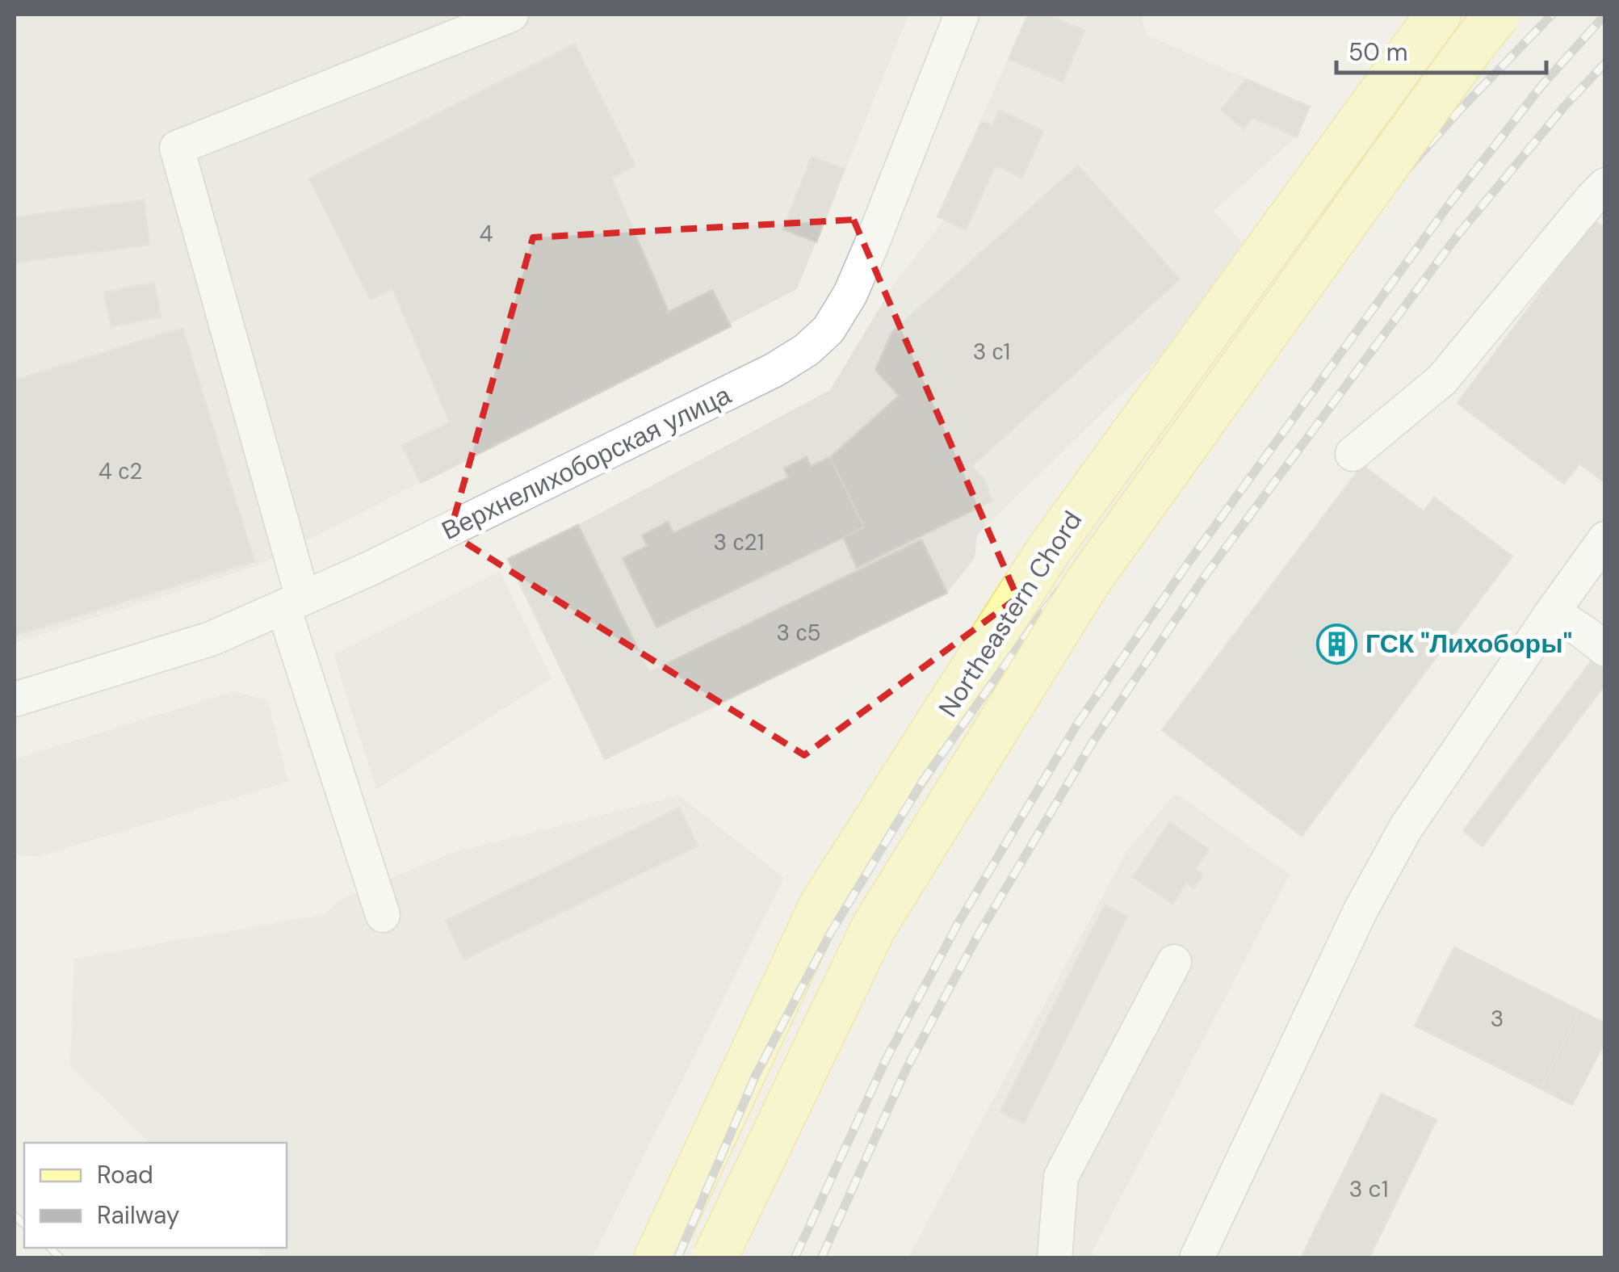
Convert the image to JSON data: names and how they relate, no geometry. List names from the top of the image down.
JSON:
{
  "streets": {
    "main road": ["Northeastern Chord"],
    "street": ["Верхнелихоборская улица"]
  },
  "places": {
    "building": ["ГСК \"Лихоборы\""]
  },
  "house_numbers": [
    "4",
    "3 с1",
    "4 с2",
    "3 с21",
    "3 с5",
    "3",
    "3 c1"
  ],
  "legend": ["Road", "Railway"],
  "scale_bar": "50 m"
}
